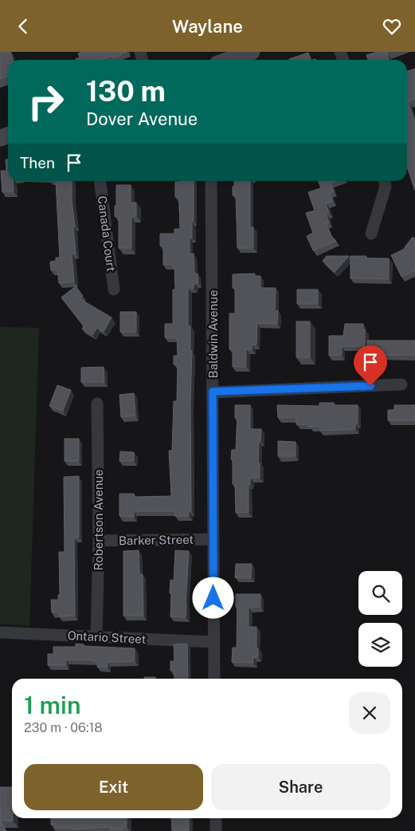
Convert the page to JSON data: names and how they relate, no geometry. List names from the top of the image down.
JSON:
{
  "streets": {
    "street": [
      "Canada Court",
      "Baldwin Avenue",
      "Robertson Avenue",
      "Barker Street",
      "Ontario Street"
    ]
  },
  "crossings": [
    ["Baldwin Avenue", "Barker Street"],
    ["Baldwin Avenue", "Ontario Street"],
    ["Robertson Avenue", "Barker Street"],
    ["Robertson Avenue", "Ontario Street"]
  ],
  "page": {
    "header": "Waylane",
    "turn": ["130 m", "Dover Avenue"],
    "then": "Then",
    "heading": ["1 min", "230 m · 06:18"],
    "buttons": ["Exit", "Share"]
  }
}
